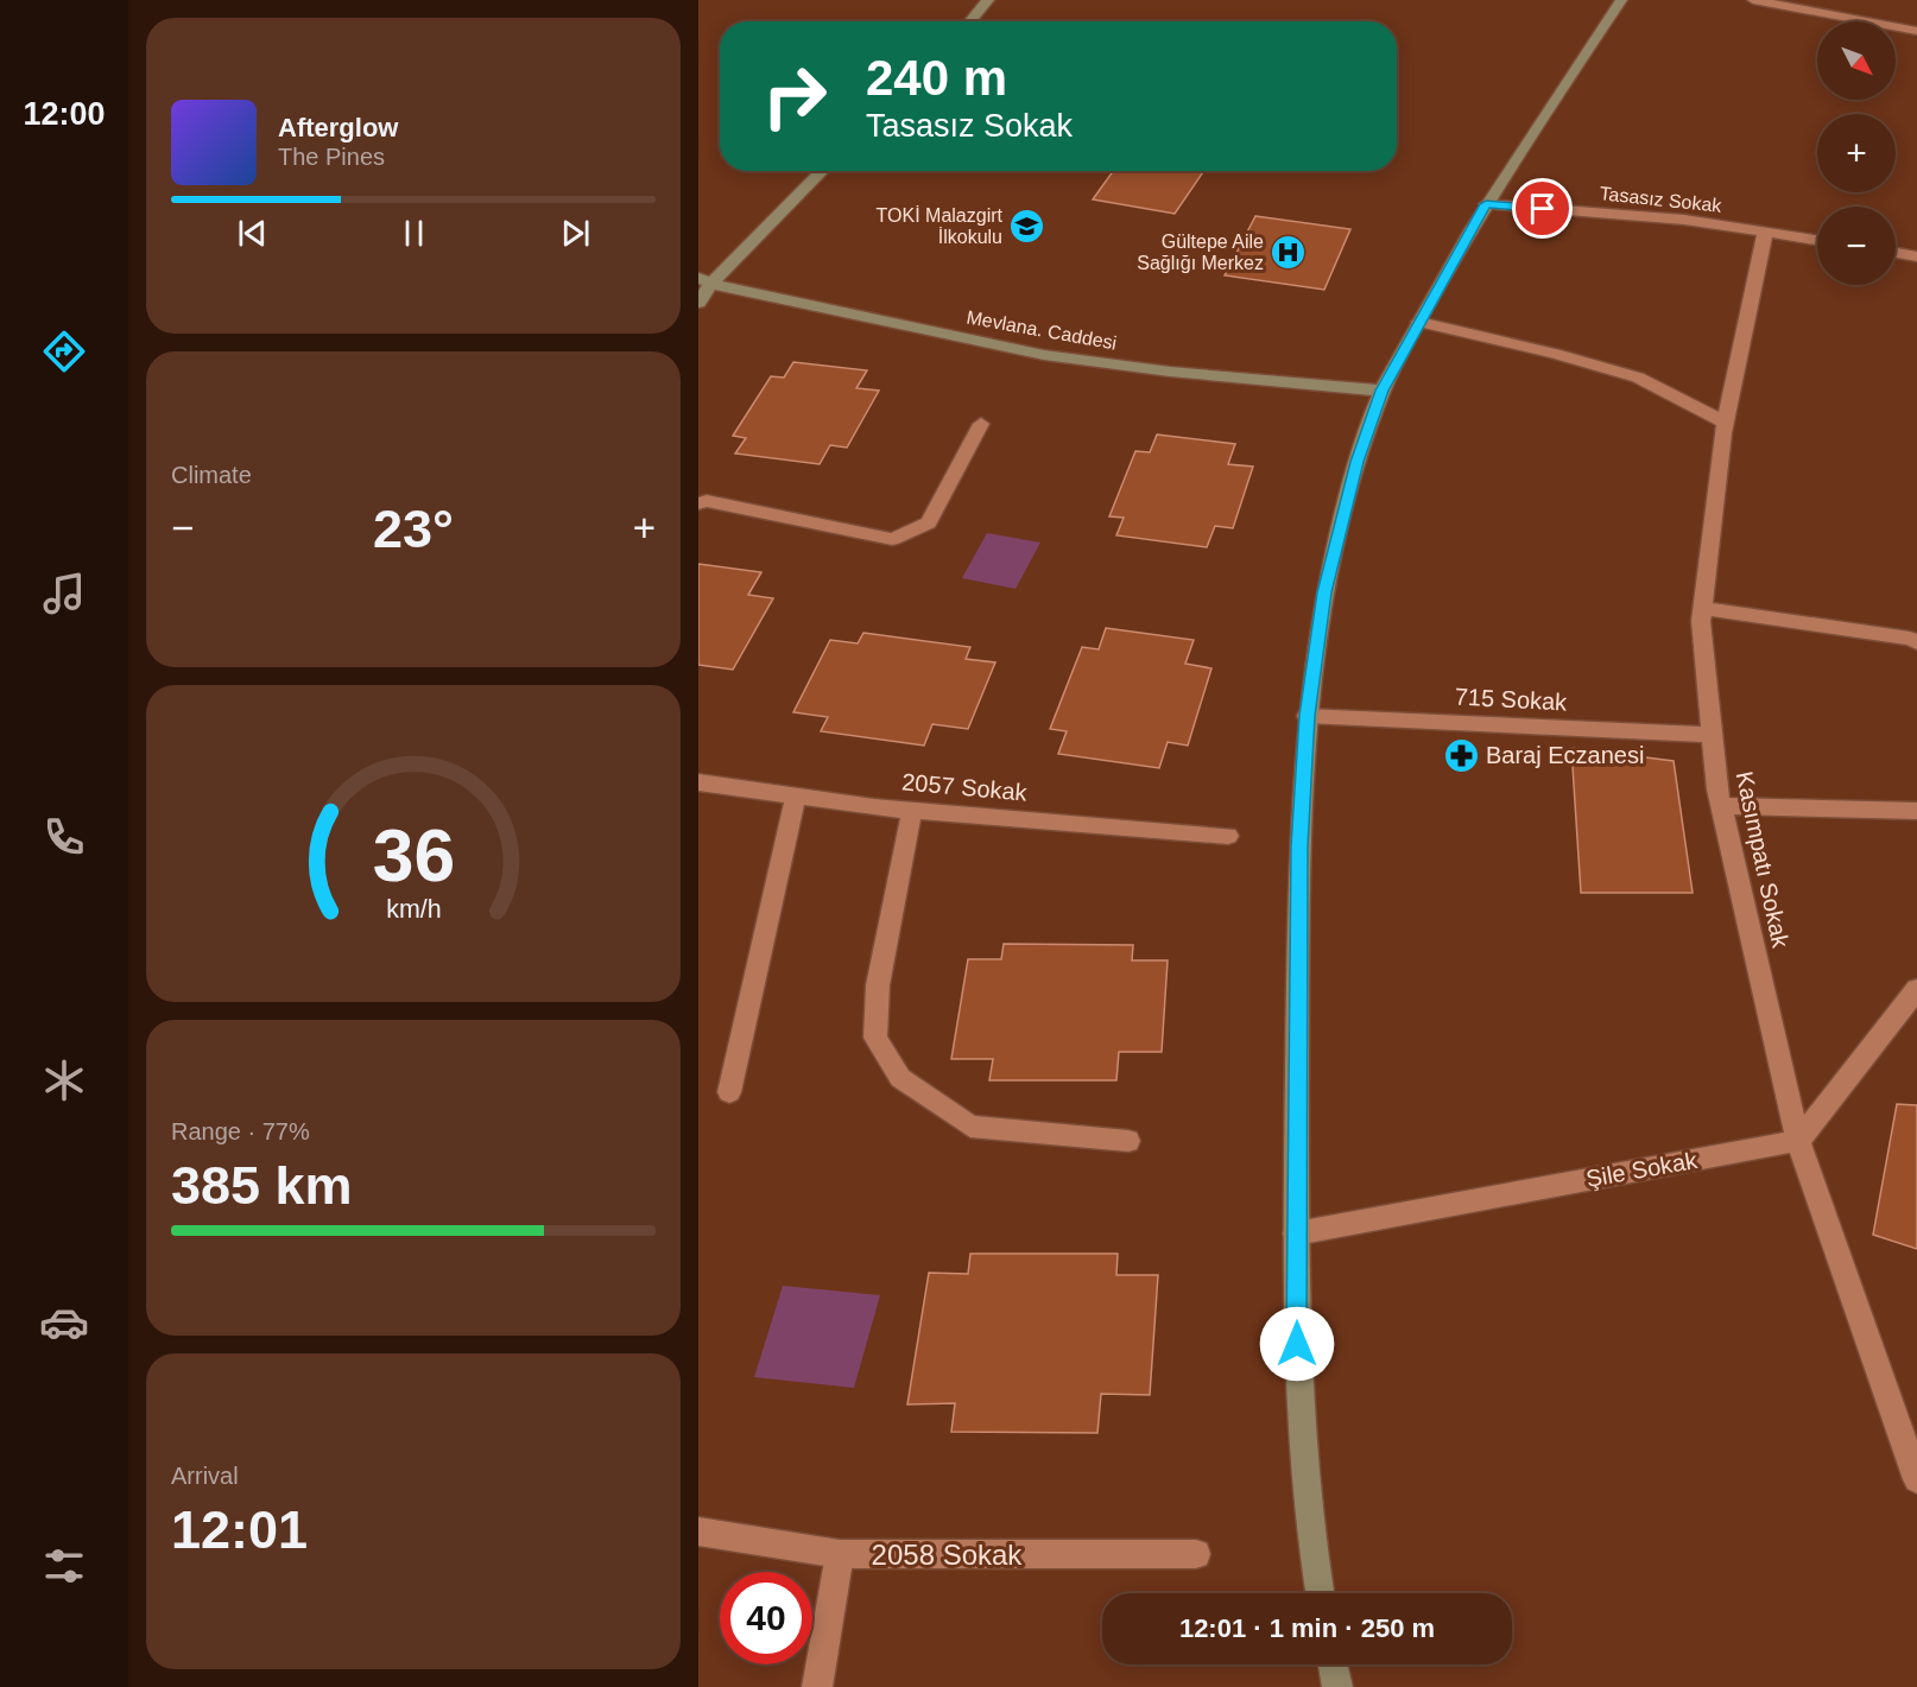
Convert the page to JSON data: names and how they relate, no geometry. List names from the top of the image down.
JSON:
{
  "streets": {
    "street": [
      "Tasasız Sokak",
      "Mevlana. Caddesi",
      "715 Sokak",
      "2057 Sokak",
      "Kasımpatı Sokak",
      "Şile Sokak",
      "2058 Sokak"
    ]
  },
  "crossings": [
    ["Tasasız Sokak", "Kasımpatı Sokak"],
    ["715 Sokak", "Kasımpatı Sokak"],
    ["Kasımpatı Sokak", "Şile Sokak"]
  ],
  "places": {
    "school or university": ["TOKİ Malazgirt İlkokulu"],
    "hospital": ["Gültepe Aile Sağlığı Merkez"],
    "pharmacy": ["Baraj Eczanesi"]
  },
  "north": "bottom right",
  "page": {
    "tabs": "12:00",
    "map_buttons": ["+", "−"],
    "turn": ["240 m", "Tasasız Sokak"],
    "song": ["Afterglow", "The Pines"],
    "tile": [
      "Climate",
      ["Range · 77%", "385 km"],
      ["Arrival", "12:01"]
    ],
    "heat": ["−", "23°", "+"],
    "limit": "40",
    "trip": "12:01 · 1 min · 250 m",
    "gauge": ["36", "km/h"]
  }
}
